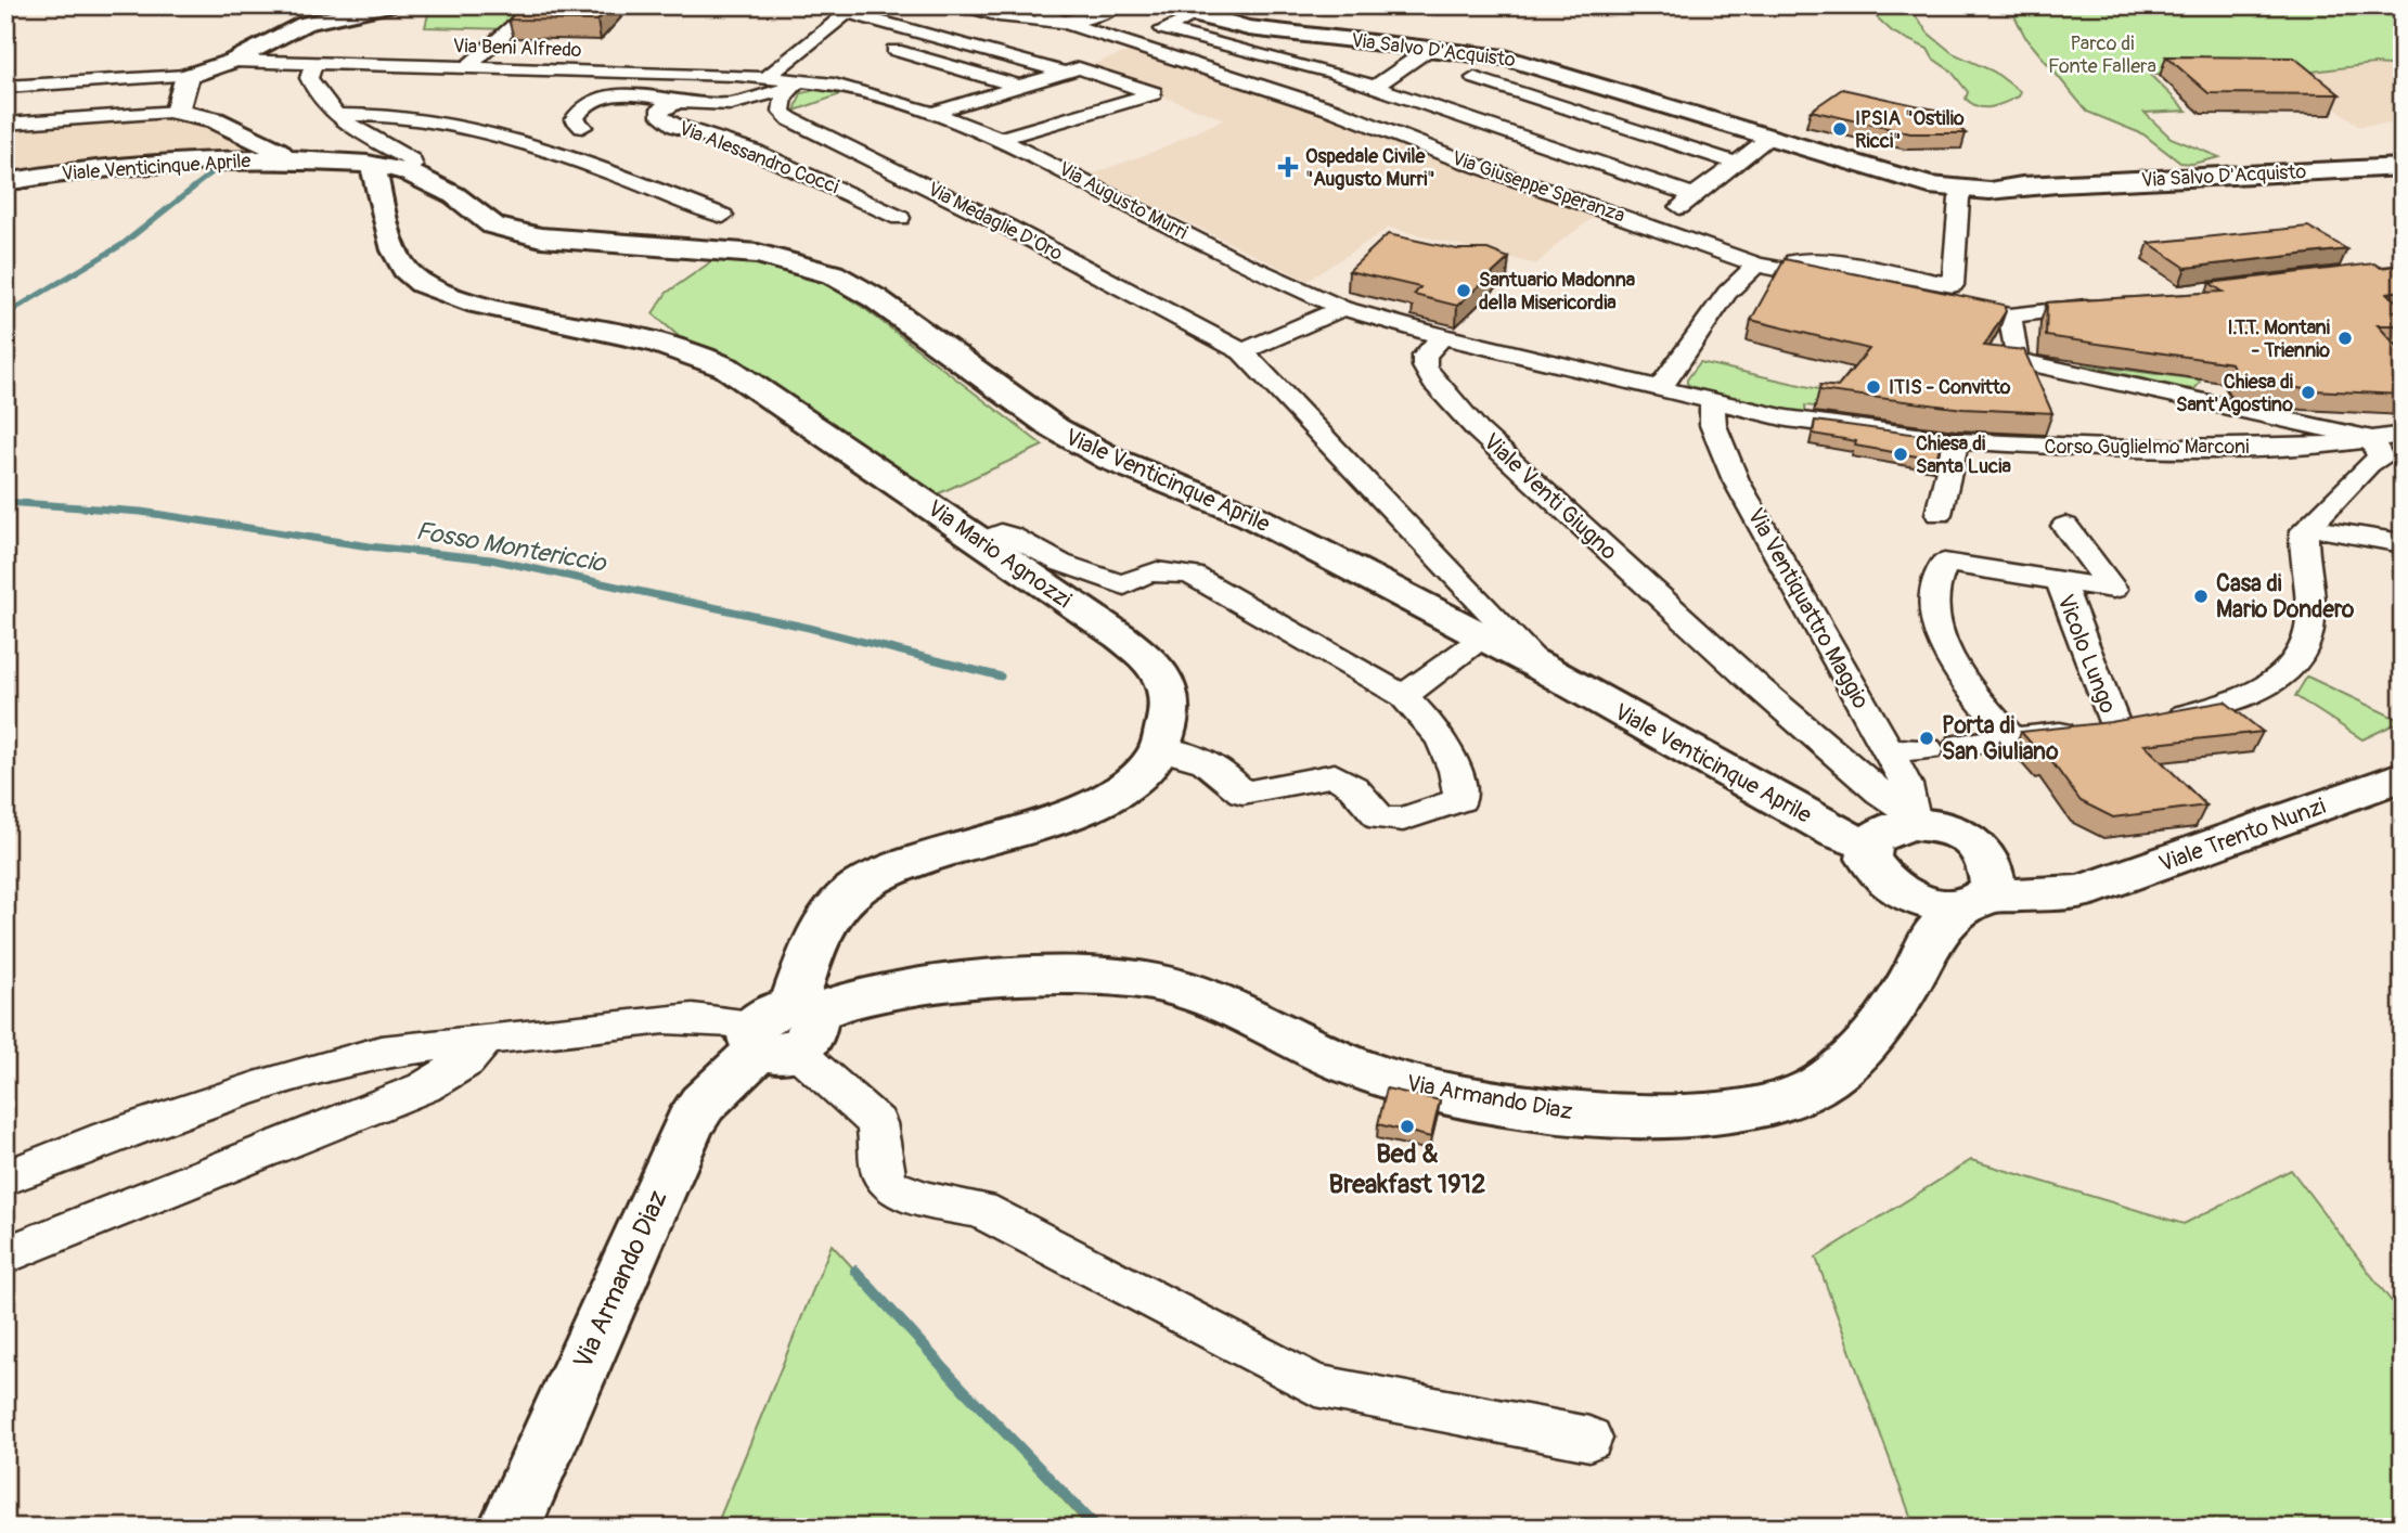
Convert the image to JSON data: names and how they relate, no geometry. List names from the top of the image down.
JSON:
{
  "streets": {
    "main road": [
      "Via Salvo D'Acquisto",
      "Viale Venticinque Aprile",
      "Via Mario Agnozzi",
      "Viale Trento Nunzi",
      "Via Armando Diaz"
    ],
    "street": [
      "Via Beni Alfredo",
      "Via Alessandro Cocci",
      "Via Giuseppe Speranza",
      "Via Augusto Murri",
      "Via Medaglie D'Oro",
      "Corso Guglielmo Marconi",
      "Viale Venti Giugno",
      "Via Ventiquattro Maggio",
      "Vicolo Lungo"
    ]
  },
  "crossings": [
    ["Via Beni Alfredo", "Via Alessandro Cocci"],
    ["Via Beni Alfredo", "Via Augusto Murri"],
    ["Via Beni Alfredo", "Via Medaglie D'Oro"],
    ["Via Alessandro Cocci", "Via Augusto Murri"],
    ["Via Alessandro Cocci", "Via Medaglie D'Oro"],
    ["Viale Venticinque Aprile", "Viale Venti Giugno"],
    ["Viale Venticinque Aprile", "Via Mario Agnozzi"],
    ["Viale Venticinque Aprile", "Via Ventiquattro Maggio"],
    ["Viale Venticinque Aprile", "Viale Trento Nunzi"],
    ["Viale Venticinque Aprile", "Via Armando Diaz"],
    ["Via Augusto Murri", "Via Medaglie D'Oro"],
    ["Via Augusto Murri", "Viale Venti Giugno"],
    ["Corso Guglielmo Marconi", "Via Ventiquattro Maggio"],
    ["Viale Venti Giugno", "Via Ventiquattro Maggio"],
    ["Viale Venti Giugno", "Viale Trento Nunzi"],
    ["Viale Venti Giugno", "Via Armando Diaz"],
    ["Via Mario Agnozzi", "Via Armando Diaz"],
    ["Via Ventiquattro Maggio", "Viale Trento Nunzi"],
    ["Via Ventiquattro Maggio", "Via Armando Diaz"],
    ["Viale Trento Nunzi", "Via Armando Diaz"]
  ],
  "water": ["Fosso Montericcio"],
  "parks": ["Parco di Fonte Fallera"],
  "places": {
    "other": [
      "IPSIA \"Ostilio Ricci\"",
      "Santuario Madonna della Misericordia",
      "I.T.T. Montani - Triennio",
      "ITIS - Convitto",
      "Chiesa di Sant'Agostino",
      "Chiesa di Santa Lucia",
      "Casa di Mario Dondero",
      "Porta di San Giuliano",
      "Bed & Breakfast 1912"
    ],
    "health": ["Ospedale Civile \"Augusto Murri\""]
  }
}
